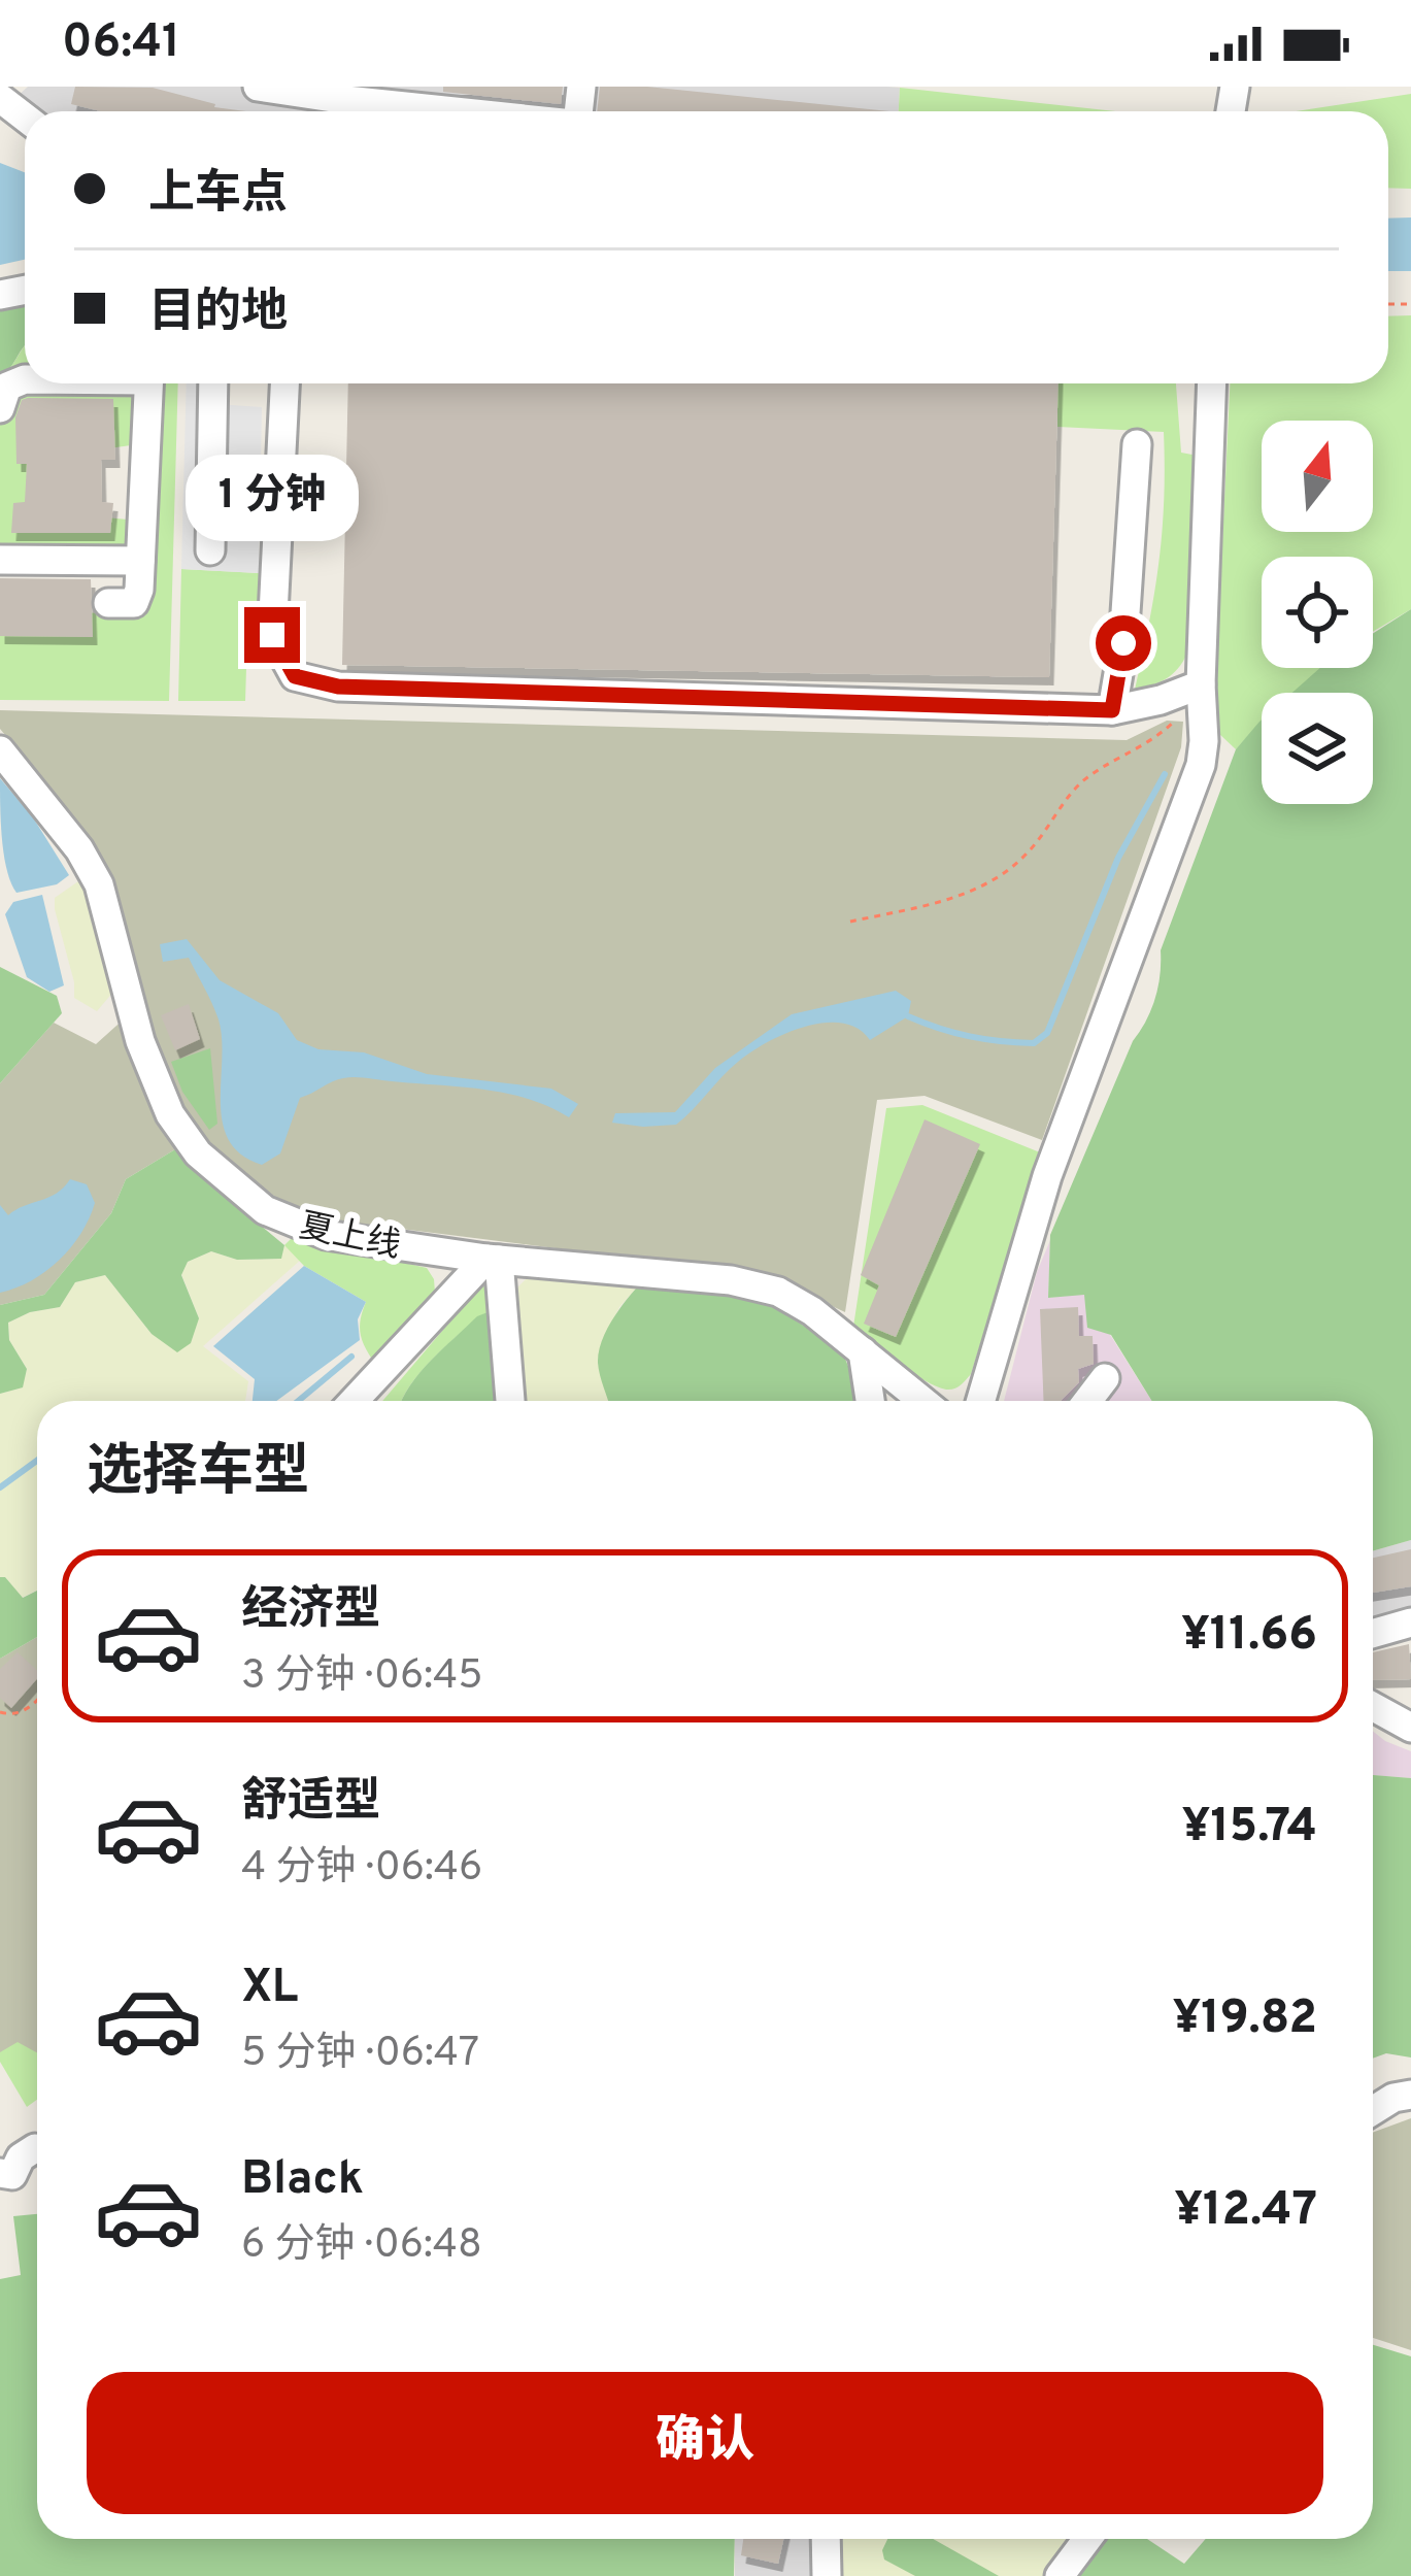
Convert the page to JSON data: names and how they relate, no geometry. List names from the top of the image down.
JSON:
{
  "streets": {
    "street": ["夏上线"]
  },
  "north": "top",
  "page": {
    "status": "06:41",
    "banner": ["上车点", "目的地"],
    "bubble": "1 分钟",
    "heading": "选择车型",
    "list": [
      {
        "name": "经济型",
        "note": "3 分钟 · 06:45",
        "value": "¥11.66"
      },
      {
        "name": "舒适型",
        "note": "4 分钟 · 06:46",
        "value": "¥15.74"
      },
      {
        "name": "XL",
        "note": "5 分钟 · 06:47",
        "value": "¥19.82"
      },
      {
        "name": "Black",
        "note": "6 分钟 · 06:48",
        "value": "¥12.47"
      }
    ],
    "buttons": "确认"
  }
}
